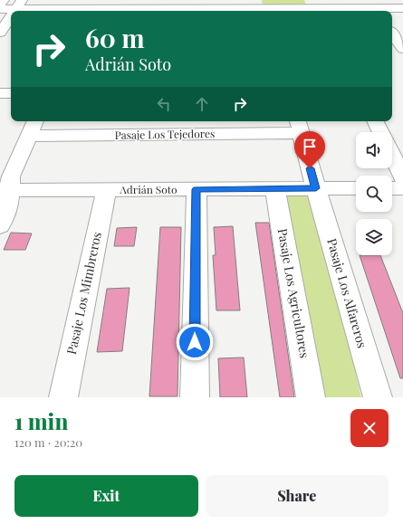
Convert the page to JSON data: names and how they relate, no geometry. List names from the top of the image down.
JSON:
{
  "streets": {
    "street": [
      "Pasaje Los Tejedores",
      "Adrián Soto",
      "Pasaje Los Mimbreros",
      "Pasaje Los Agricultores",
      "Pasaje Los Alfareros"
    ]
  },
  "crossings": [
    ["Pasaje Los Tejedores", "Pasaje Los Alfareros"],
    ["Adrián Soto", "Pasaje Los Mimbreros"],
    ["Adrián Soto", "Pasaje Los Agricultores"],
    ["Adrián Soto", "Pasaje Los Alfareros"]
  ],
  "page": {
    "turn": ["60 m", "Adrián Soto"],
    "heading": ["1 min", "120 m · 20:20"],
    "buttons": ["Exit", "Share"]
  }
}
